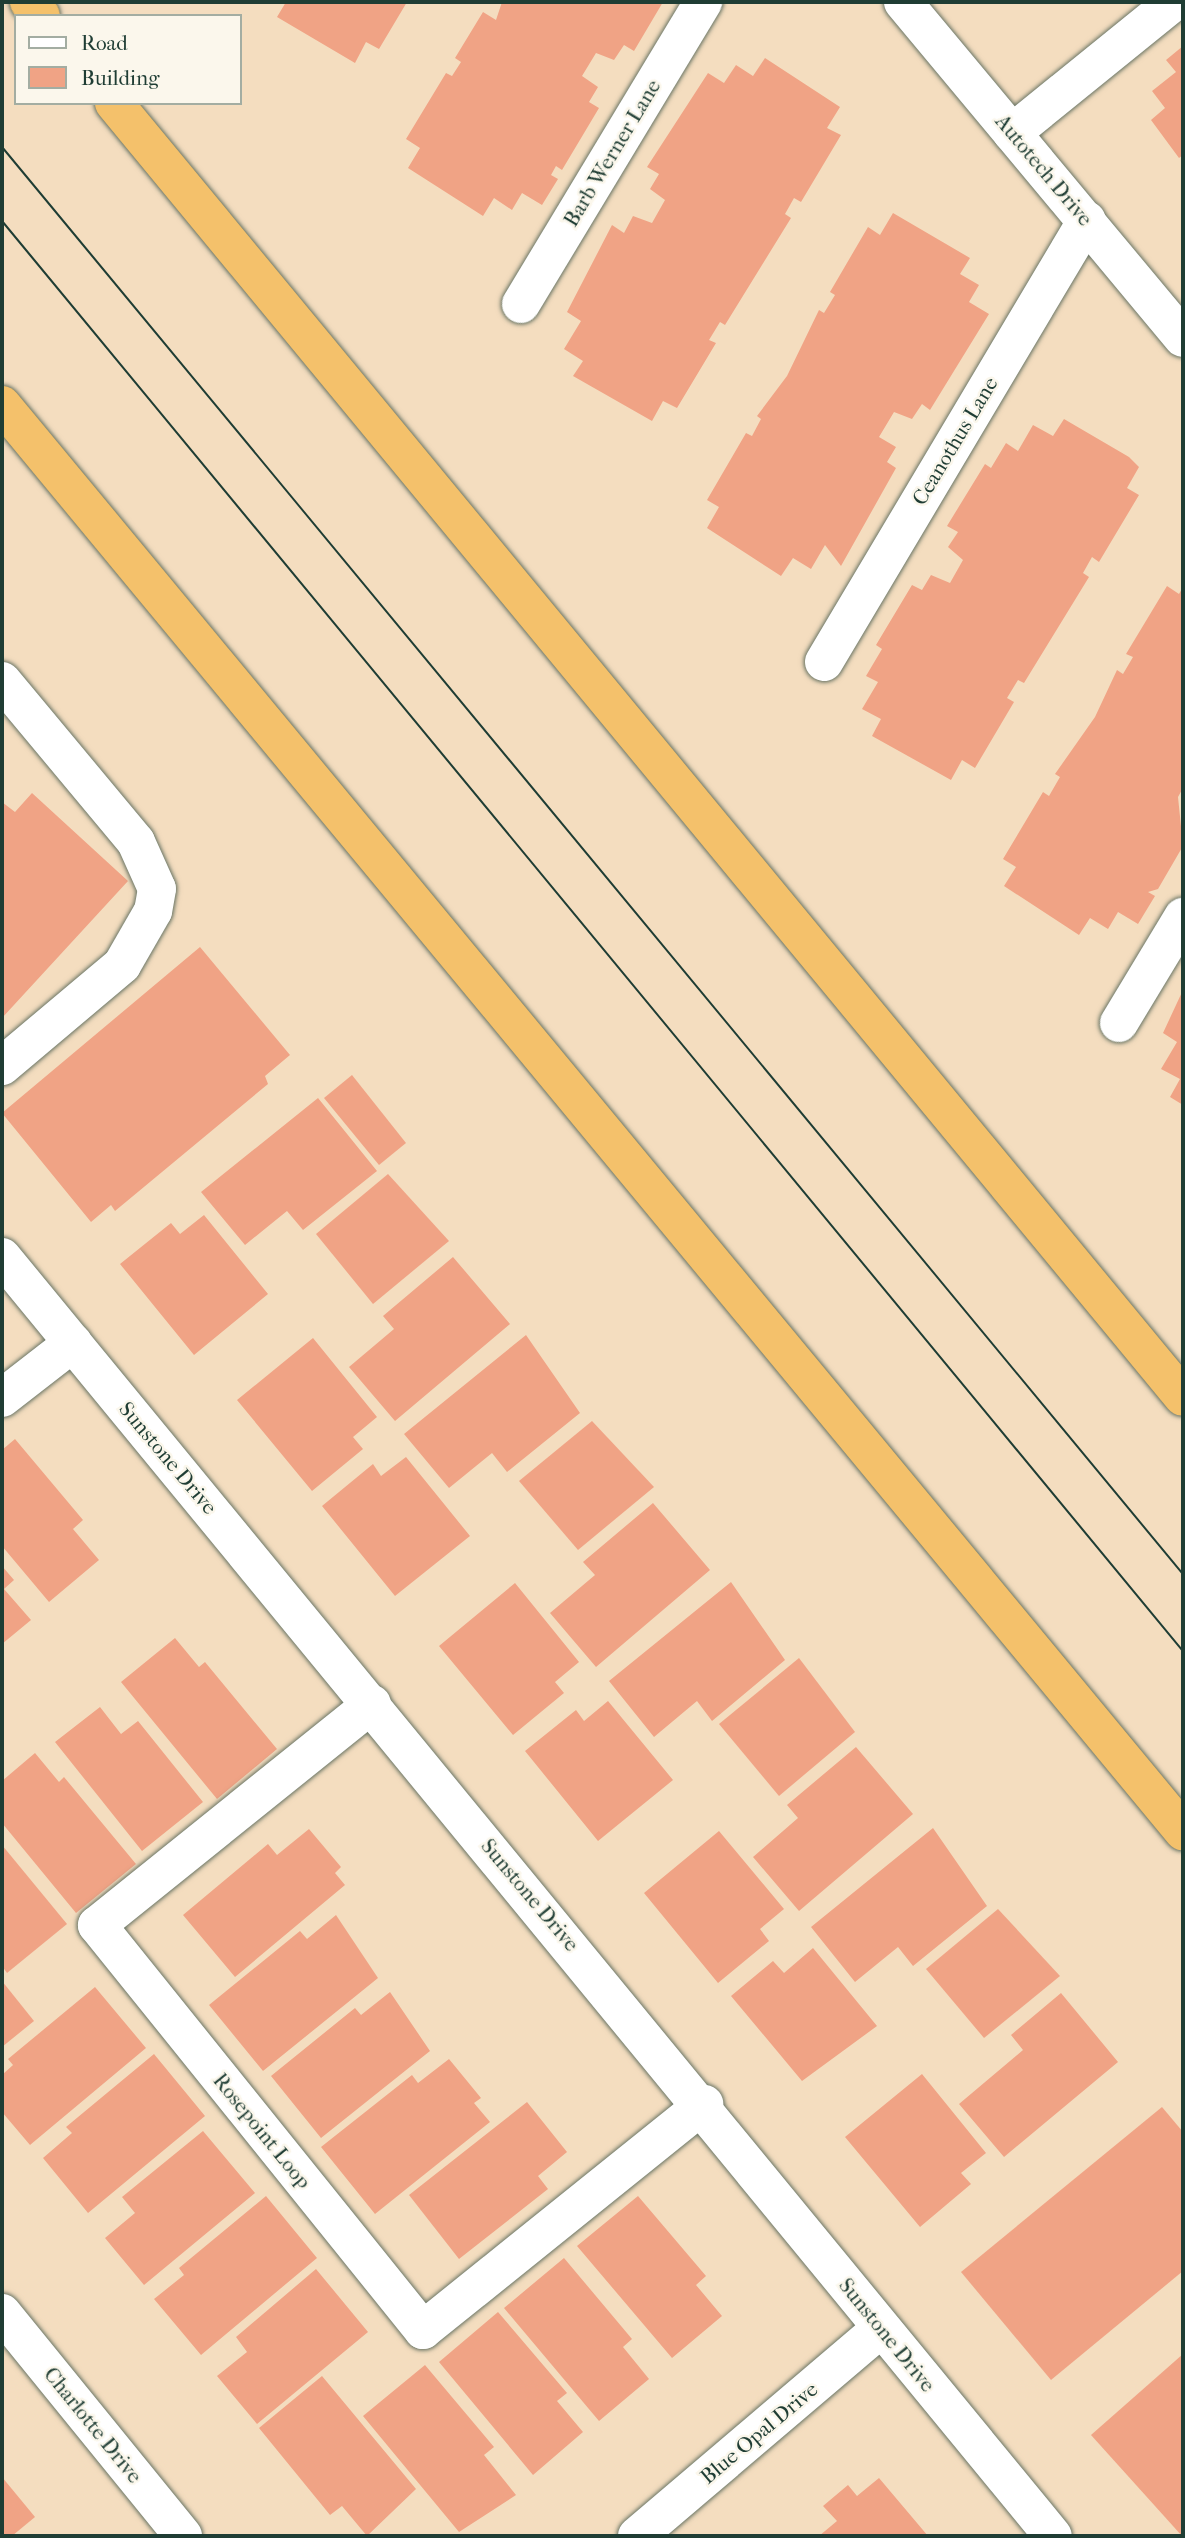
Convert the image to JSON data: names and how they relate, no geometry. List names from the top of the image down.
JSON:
{
  "streets": {
    "street": [
      "Barb Werner Lane",
      "Autotech Drive",
      "Ceanothus Lane",
      "Sunstone Drive",
      "Rosepoint Loop",
      "Charlotte Drive",
      "Blue Opal Drive"
    ]
  },
  "crossings": [
    ["Autotech Drive", "Ceanothus Lane"],
    ["Sunstone Drive", "Rosepoint Loop"],
    ["Sunstone Drive", "Blue Opal Drive"]
  ],
  "legend": ["Road", "Building"]
}
